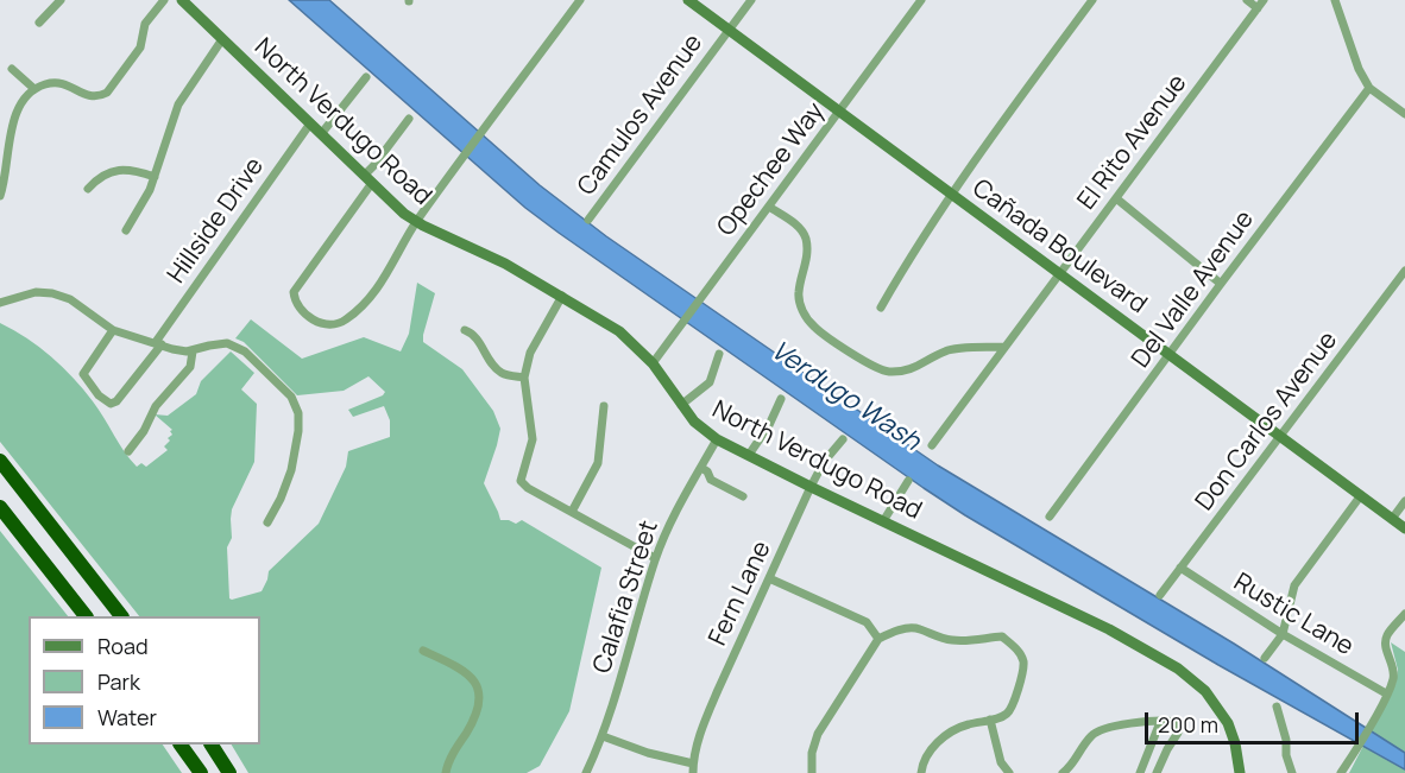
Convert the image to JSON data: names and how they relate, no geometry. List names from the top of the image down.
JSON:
{
  "streets": {
    "main road": ["North Verdugo Road", "Cañada Boulevard"],
    "street": [
      "Camulos Avenue",
      "El Rito Avenue",
      "Opechee Way",
      "Hillside Drive",
      "Del Valle Avenue",
      "Don Carlos Avenue",
      "Fern Lane",
      "Calafia Street",
      "Rustic Lane"
    ]
  },
  "crossings": [
    ["Camulos Avenue", "Cañada Boulevard"],
    ["North Verdugo Road", "Opechee Way"],
    ["North Verdugo Road", "Hillside Drive"],
    ["North Verdugo Road", "Fern Lane"],
    ["North Verdugo Road", "Calafia Street"],
    ["El Rito Avenue", "Cañada Boulevard"],
    ["Opechee Way", "Cañada Boulevard"],
    ["Cañada Boulevard", "Del Valle Avenue"],
    ["Cañada Boulevard", "Don Carlos Avenue"],
    ["Don Carlos Avenue", "Rustic Lane"]
  ],
  "water": ["Verdugo Wash"],
  "legend": ["Road", "Park", "Water"],
  "scale_bar": "200 m"
}
